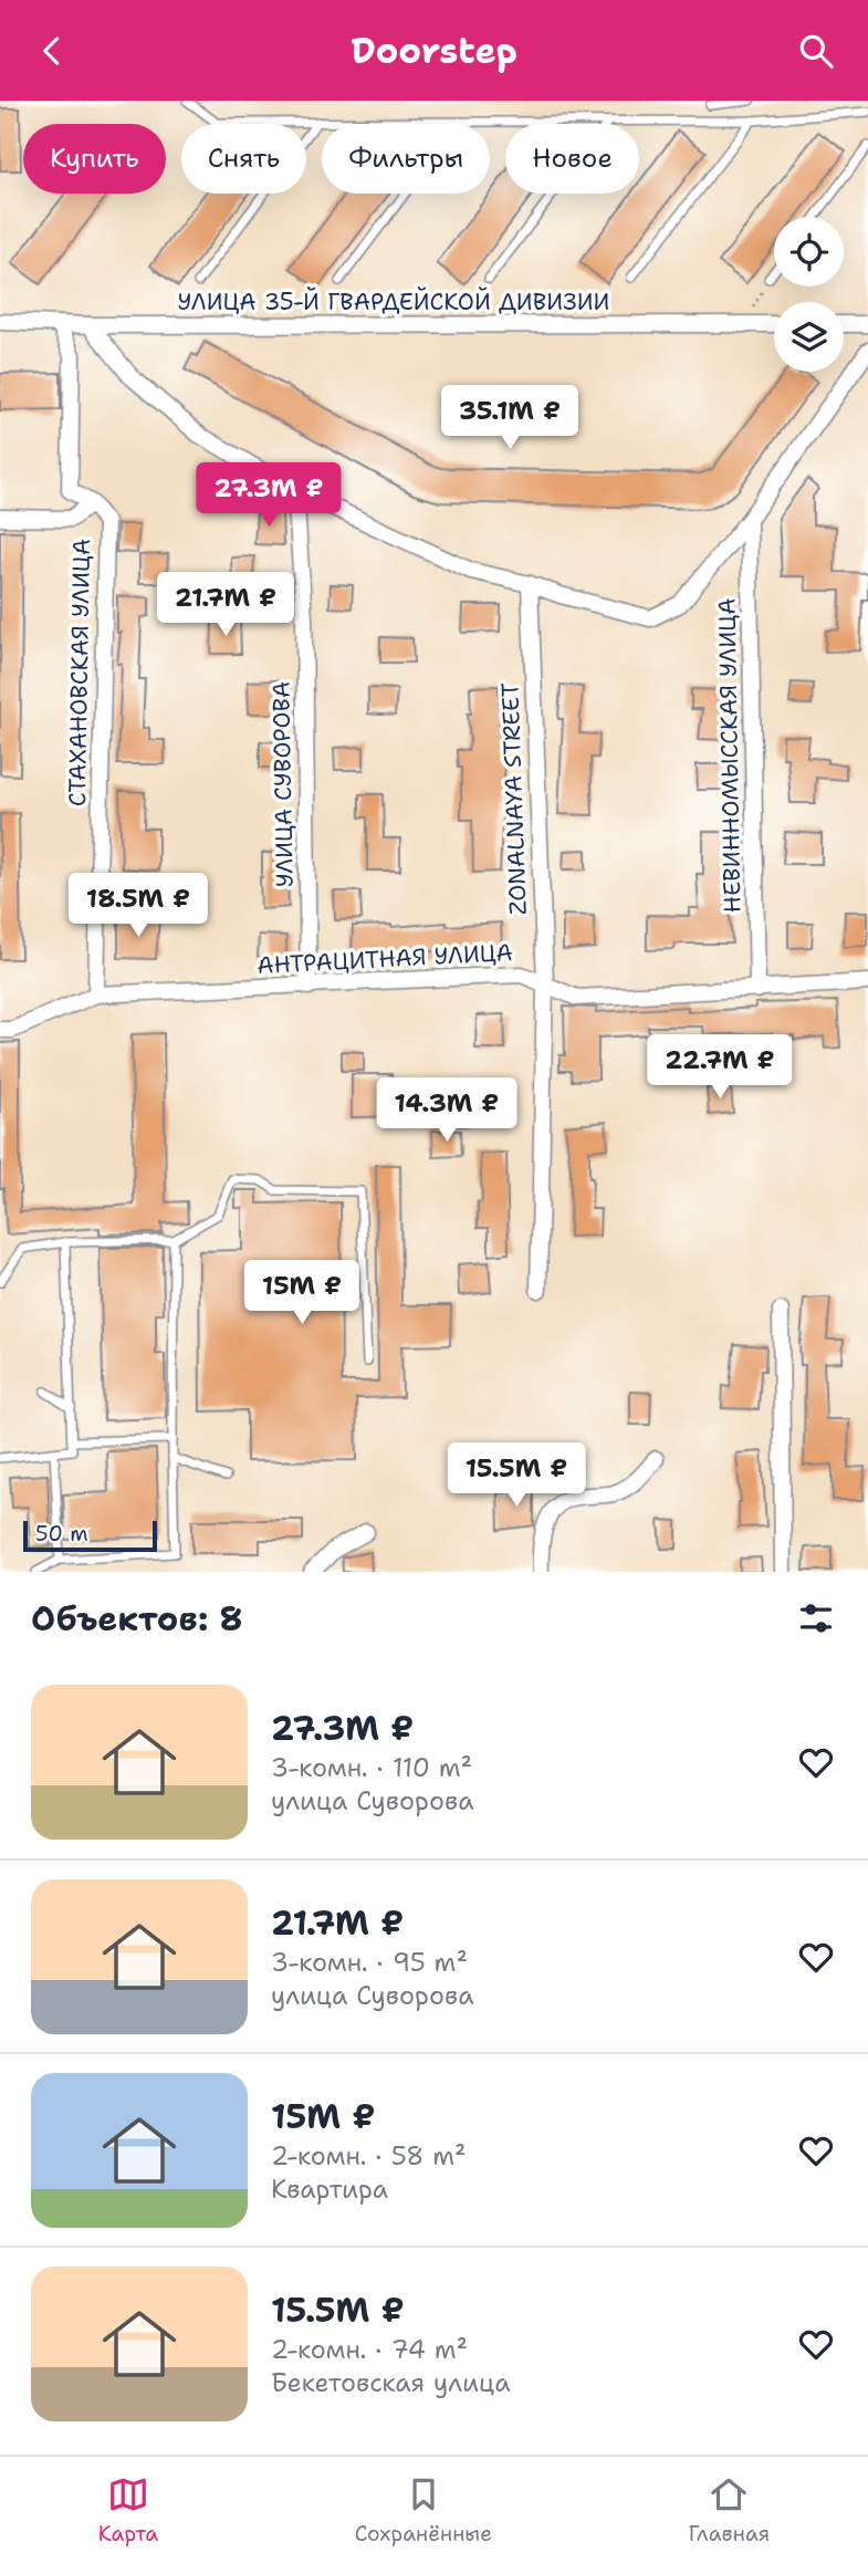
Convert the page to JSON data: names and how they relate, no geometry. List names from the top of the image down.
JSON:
{
  "streets": {
    "street": [
      "УЛИЦА 35-Й ГВАРДЕЙСКОЙ ДИВИЗИИ",
      "СТАХАНОВСКАЯ УЛИЦА",
      "НЕВИННОМЫССКАЯ УЛИЦА",
      "УЛИЦА СУВОРОВА",
      "ZONALNAYA STREET",
      "АНТРАЦИТНАЯ УЛИЦА"
    ]
  },
  "crossings": [
    ["УЛИЦА 35-Й ГВАРДЕЙСКОЙ ДИВИЗИИ", "СТАХАНОВСКАЯ УЛИЦА"],
    ["СТАХАНОВСКАЯ УЛИЦА", "АНТРАЦИТНАЯ УЛИЦА"],
    ["НЕВИННОМЫССКАЯ УЛИЦА", "АНТРАЦИТНАЯ УЛИЦА"],
    ["УЛИЦА СУВОРОВА", "АНТРАЦИТНАЯ УЛИЦА"],
    ["ZONALNAYA STREET", "АНТРАЦИТНАЯ УЛИЦА"]
  ],
  "scale_bar": "50 m",
  "page": {
    "header": "Doorstep",
    "chip": [
      "Купить",
      "Снять",
      "Фильтры",
      "Новое"
    ],
    "price": [
      "35.1M ₽",
      "27.3M ₽",
      "21.7M ₽",
      "18.5M ₽",
      "22.7M ₽",
      "14.3M ₽",
      "15M ₽",
      "15.5M ₽"
    ],
    "scale": "50 m",
    "heading": "Объектов: 8",
    "list": [
      {
        "name": "27.3M ₽",
        "note": "3-комн. · 110 m² · улица Суворова"
      },
      {
        "name": "21.7M ₽",
        "note": "3-комн. · 95 m² · улица Суворова"
      },
      {
        "name": "15M ₽",
        "note": "2-комн. · 58 m² · Квартира"
      },
      {
        "name": "15.5M ₽",
        "note": "2-комн. · 74 m² · Бекетовская улица"
      }
    ],
    "tabs": ["Карта", "Сохранённые", "Главная"]
  }
}
